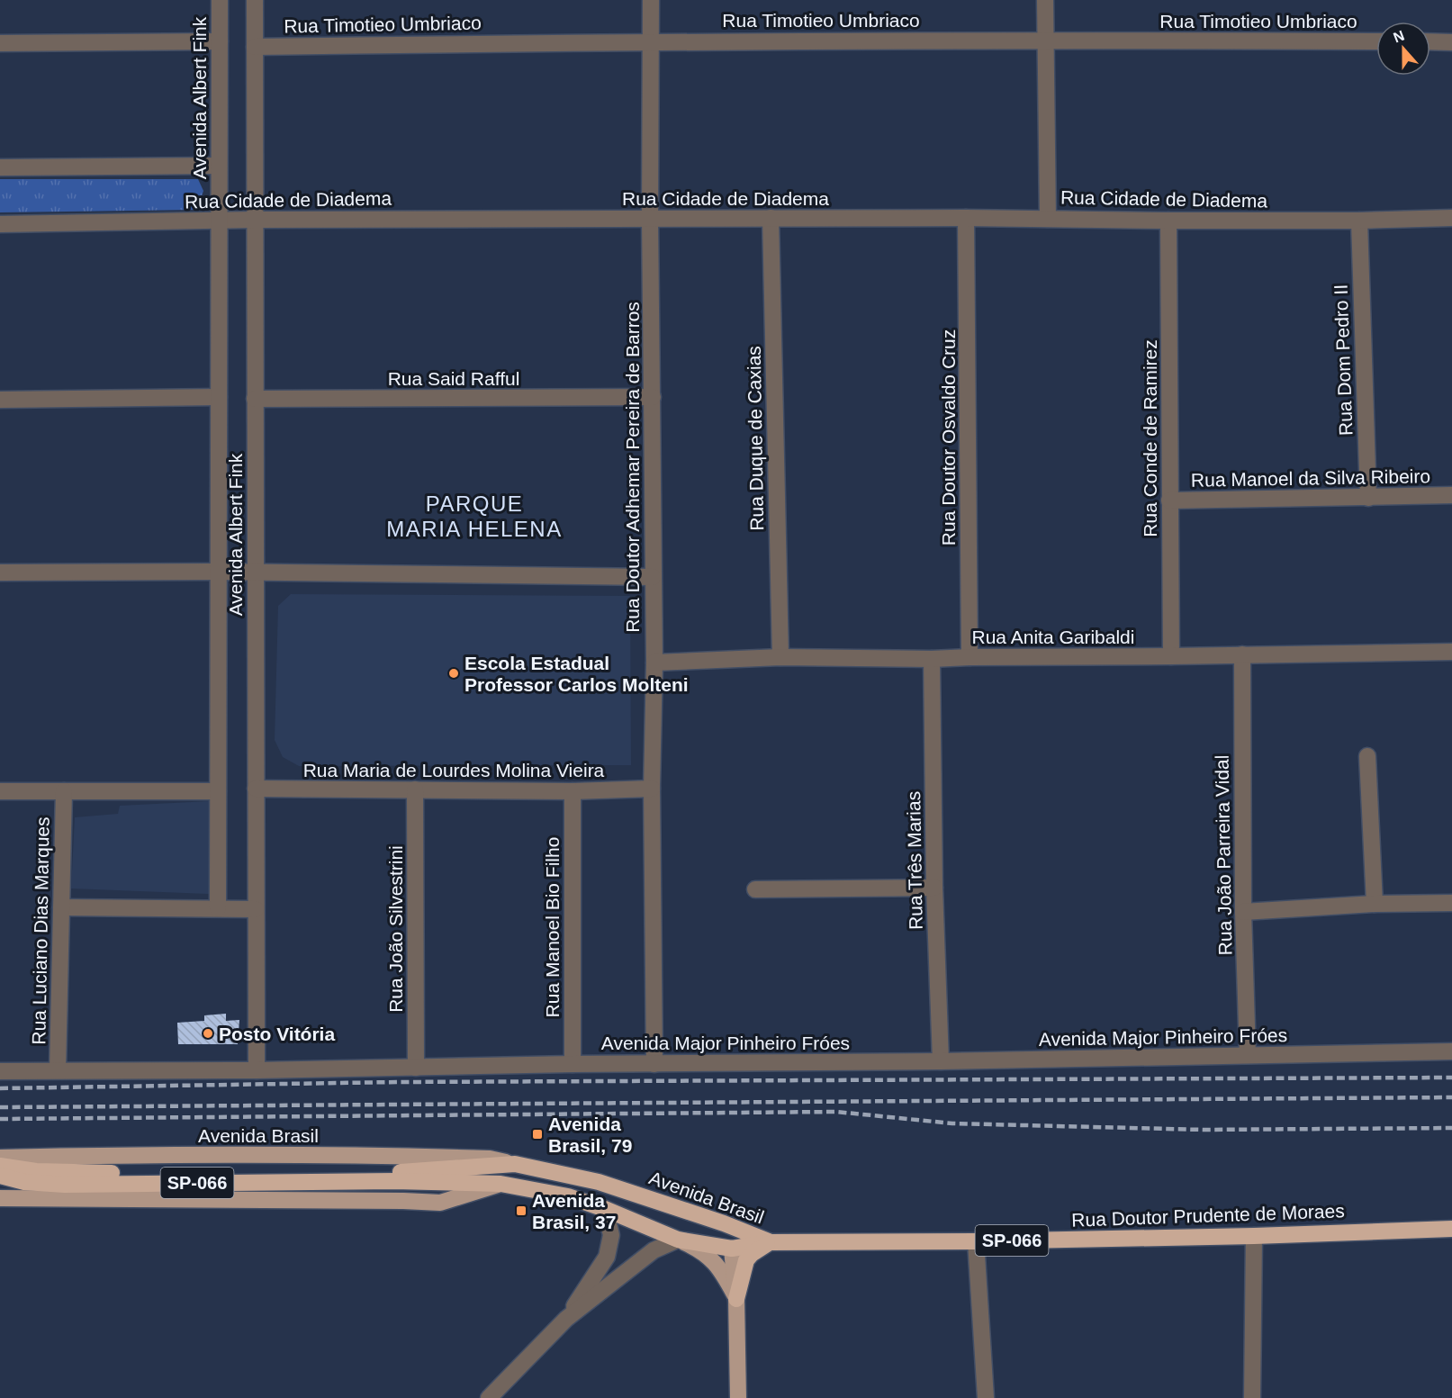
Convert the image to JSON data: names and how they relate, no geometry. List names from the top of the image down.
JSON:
{
  "streets": {
    "highway": ["Avenida Brasil", "SP-066", "Rua Doutor Prudente de Moraes"],
    "street": [
      "Rua Timotieo Umbriaco",
      "Avenida Albert Fink",
      "Rua Cidade de Diadema",
      "Rua Dom Pedro II",
      "Rua Said Rafful",
      "Rua Doutor Osvaldo Cruz",
      "Rua Duque de Caxias",
      "Rua Conde de Ramirez",
      "Rua Doutor Adhemar Pereira de Barros",
      "Rua Manoel da Silva Ribeiro",
      "Rua Anita Garibaldi",
      "Rua Maria de Lourdes Molina Vieira",
      "Rua João Parreira Vidal",
      "Rua Três Marias",
      "Rua Manoel Bio Filho",
      "Rua João Silvestrini",
      "Rua Luciano Dias Marques",
      "Avenida Major Pinheiro Fróes"
    ]
  },
  "crossings": [
    ["Rua Timotieo Umbriaco", "Avenida Albert Fink"],
    ["Rua Timotieo Umbriaco", "Rua Doutor Adhemar Pereira de Barros"],
    ["Avenida Albert Fink", "Rua Cidade de Diadema"],
    ["Avenida Albert Fink", "Rua Said Rafful"],
    ["Avenida Albert Fink", "Rua Maria de Lourdes Molina Vieira"],
    ["Avenida Albert Fink", "Avenida Major Pinheiro Fróes"],
    ["Rua Cidade de Diadema", "Rua Dom Pedro II"],
    ["Rua Cidade de Diadema", "Rua Doutor Osvaldo Cruz"],
    ["Rua Cidade de Diadema", "Rua Duque de Caxias"],
    ["Rua Cidade de Diadema", "Rua Conde de Ramirez"],
    ["Rua Cidade de Diadema", "Rua Doutor Adhemar Pereira de Barros"],
    ["Rua Dom Pedro II", "Rua Manoel da Silva Ribeiro"],
    ["Rua Said Rafful", "Rua Doutor Adhemar Pereira de Barros"],
    ["Rua Doutor Osvaldo Cruz", "Rua Anita Garibaldi"],
    ["Rua Duque de Caxias", "Rua Anita Garibaldi"],
    ["Rua Conde de Ramirez", "Rua Manoel da Silva Ribeiro"],
    ["Rua Conde de Ramirez", "Rua Anita Garibaldi"],
    ["Rua Doutor Adhemar Pereira de Barros", "Rua Anita Garibaldi"],
    ["Rua Doutor Adhemar Pereira de Barros", "Rua Maria de Lourdes Molina Vieira"],
    ["Rua Doutor Adhemar Pereira de Barros", "Avenida Major Pinheiro Fróes"],
    ["Rua Anita Garibaldi", "Rua João Parreira Vidal"],
    ["Rua Anita Garibaldi", "Rua Três Marias"],
    ["Rua Maria de Lourdes Molina Vieira", "Rua Manoel Bio Filho"],
    ["Rua Maria de Lourdes Molina Vieira", "Rua João Silvestrini"],
    ["Rua João Parreira Vidal", "Avenida Major Pinheiro Fróes"],
    ["Rua Três Marias", "Avenida Major Pinheiro Fróes"],
    ["Rua Manoel Bio Filho", "Avenida Major Pinheiro Fróes"],
    ["Rua João Silvestrini", "Avenida Major Pinheiro Fróes"],
    ["Rua Luciano Dias Marques", "Avenida Major Pinheiro Fróes"],
    ["Avenida Brasil", "SP-066"],
    ["Avenida Brasil", "Rua Doutor Prudente de Moraes"]
  ],
  "districts": ["PARQUE MARIA HELENA"],
  "places": {
    "other": ["Escola Estadual Professor Carlos Molteni", "Posto Vitória"],
    "transit": ["Avenida Brasil, 79", "Avenida Brasil, 37"]
  },
  "north": "top"
}
